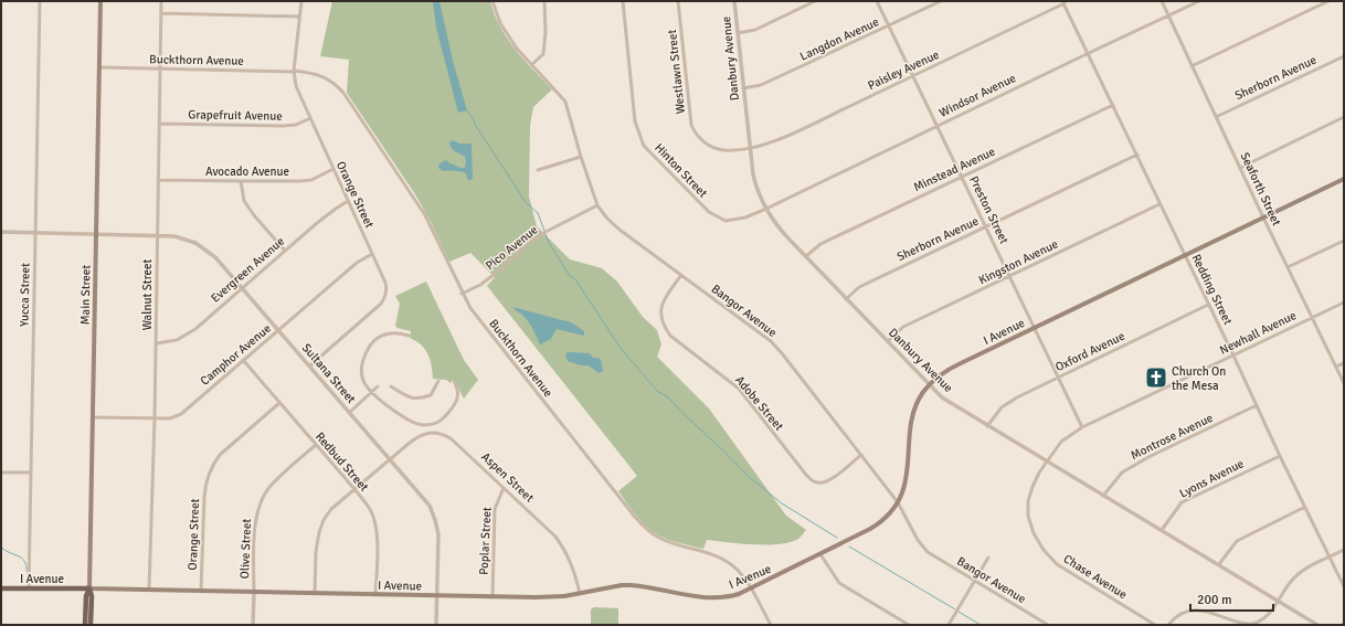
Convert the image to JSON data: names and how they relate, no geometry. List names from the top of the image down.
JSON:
{
  "streets": {
    "main road": ["Main Street", "I Avenue"],
    "street": [
      "Langdon Avenue",
      "Danbury Avenue",
      "Buckthorn Avenue",
      "Paisley Avenue",
      "Westlawn Street",
      "Sherborn Avenue",
      "Windsor Avenue",
      "Grapefruit Avenue",
      "Minstead Avenue",
      "Hinton Street",
      "Avocado Avenue",
      "Seaforth Street",
      "Orange Street",
      "Preston Street",
      "Pico Avenue",
      "Kingston Avenue",
      "Evergreen Avenue",
      "Redding Street",
      "Yucca Street",
      "Walnut Street",
      "Bangor Avenue",
      "Newhall Avenue",
      "Oxford Avenue",
      "Camphor Avenue",
      "Sultana Street",
      "Adobe Street",
      "Montrose Avenue",
      "Redbud Street",
      "Aspen Street",
      "Lyons Avenue",
      "Poplar Street",
      "Olive Street",
      "Chase Avenue"
    ]
  },
  "crossings": [
    ["Langdon Avenue", "Danbury Avenue"],
    ["Langdon Avenue", "Preston Street"],
    ["Danbury Avenue", "Paisley Avenue"],
    ["Danbury Avenue", "Westlawn Street"],
    ["Danbury Avenue", "Sherborn Avenue"],
    ["Danbury Avenue", "Windsor Avenue"],
    ["Danbury Avenue", "Minstead Avenue"],
    ["Danbury Avenue", "Hinton Street"],
    ["Danbury Avenue", "Kingston Avenue"],
    ["Danbury Avenue", "I Avenue"],
    ["Danbury Avenue", "Newhall Avenue"],
    ["Danbury Avenue", "Oxford Avenue"],
    ["Danbury Avenue", "Montrose Avenue"],
    ["Danbury Avenue", "Lyons Avenue"],
    ["Danbury Avenue", "Chase Avenue"],
    ["Buckthorn Avenue", "Orange Street"],
    ["Buckthorn Avenue", "Pico Avenue"],
    ["Buckthorn Avenue", "Main Street"],
    ["Buckthorn Avenue", "Walnut Street"],
    ["Buckthorn Avenue", "I Avenue"],
    ["Paisley Avenue", "Westlawn Street"],
    ["Paisley Avenue", "Preston Street"],
    ["Paisley Avenue", "Redding Street"],
    ["Sherborn Avenue", "Seaforth Street"],
    ["Sherborn Avenue", "Preston Street"],
    ["Sherborn Avenue", "Redding Street"],
    ["Windsor Avenue", "Hinton Street"],
    ["Windsor Avenue", "Seaforth Street"],
    ["Windsor Avenue", "Preston Street"],
    ["Windsor Avenue", "Redding Street"],
    ["Grapefruit Avenue", "Orange Street"],
    ["Grapefruit Avenue", "Walnut Street"],
    ["Minstead Avenue", "Preston Street"],
    ["Minstead Avenue", "Redding Street"],
    ["Avocado Avenue", "Orange Street"],
    ["Avocado Avenue", "Walnut Street"],
    ["Seaforth Street", "I Avenue"],
    ["Seaforth Street", "Newhall Avenue"],
    ["Orange Street", "Evergreen Avenue"],
    ["Orange Street", "I Avenue"],
    ["Orange Street", "Camphor Avenue"],
    ["Orange Street", "Sultana Street"],
    ["Orange Street", "Redbud Street"],
    ["Preston Street", "Kingston Avenue"],
    ["Preston Street", "I Avenue"],
    ["Preston Street", "Newhall Avenue"],
    ["Preston Street", "Oxford Avenue"],
    ["Pico Avenue", "Bangor Avenue"],
    ["Kingston Avenue", "Redding Street"],
    ["Evergreen Avenue", "Walnut Street"],
    ["Evergreen Avenue", "Sultana Street"],
    ["Redding Street", "I Avenue"],
    ["Redding Street", "Newhall Avenue"],
    ["Redding Street", "Oxford Avenue"],
    ["Redding Street", "Montrose Avenue"],
    ["Redding Street", "Lyons Avenue"],
    ["Yucca Street", "I Avenue"],
    ["Yucca Street", "Sultana Street"],
    ["Main Street", "I Avenue"],
    ["Main Street", "Camphor Avenue"],
    ["Main Street", "Sultana Street"],
    ["Walnut Street", "I Avenue"],
    ["Walnut Street", "Camphor Avenue"],
    ["Walnut Street", "Sultana Street"],
    ["Bangor Avenue", "I Avenue"],
    ["Bangor Avenue", "Adobe Street"],
    ["I Avenue", "Sultana Street"],
    ["I Avenue", "Redbud Street"],
    ["I Avenue", "Aspen Street"],
    ["I Avenue", "Poplar Street"],
    ["I Avenue", "Olive Street"],
    ["Newhall Avenue", "Chase Avenue"],
    ["Camphor Avenue", "Sultana Street"],
    ["Camphor Avenue", "Redbud Street"],
    ["Sultana Street", "Aspen Street"],
    ["Redbud Street", "Aspen Street"],
    ["Redbud Street", "Olive Street"],
    ["Aspen Street", "Poplar Street"]
  ],
  "places": {
    "church": ["Church On the Mesa"]
  },
  "scale_bar": "200 m"
}
